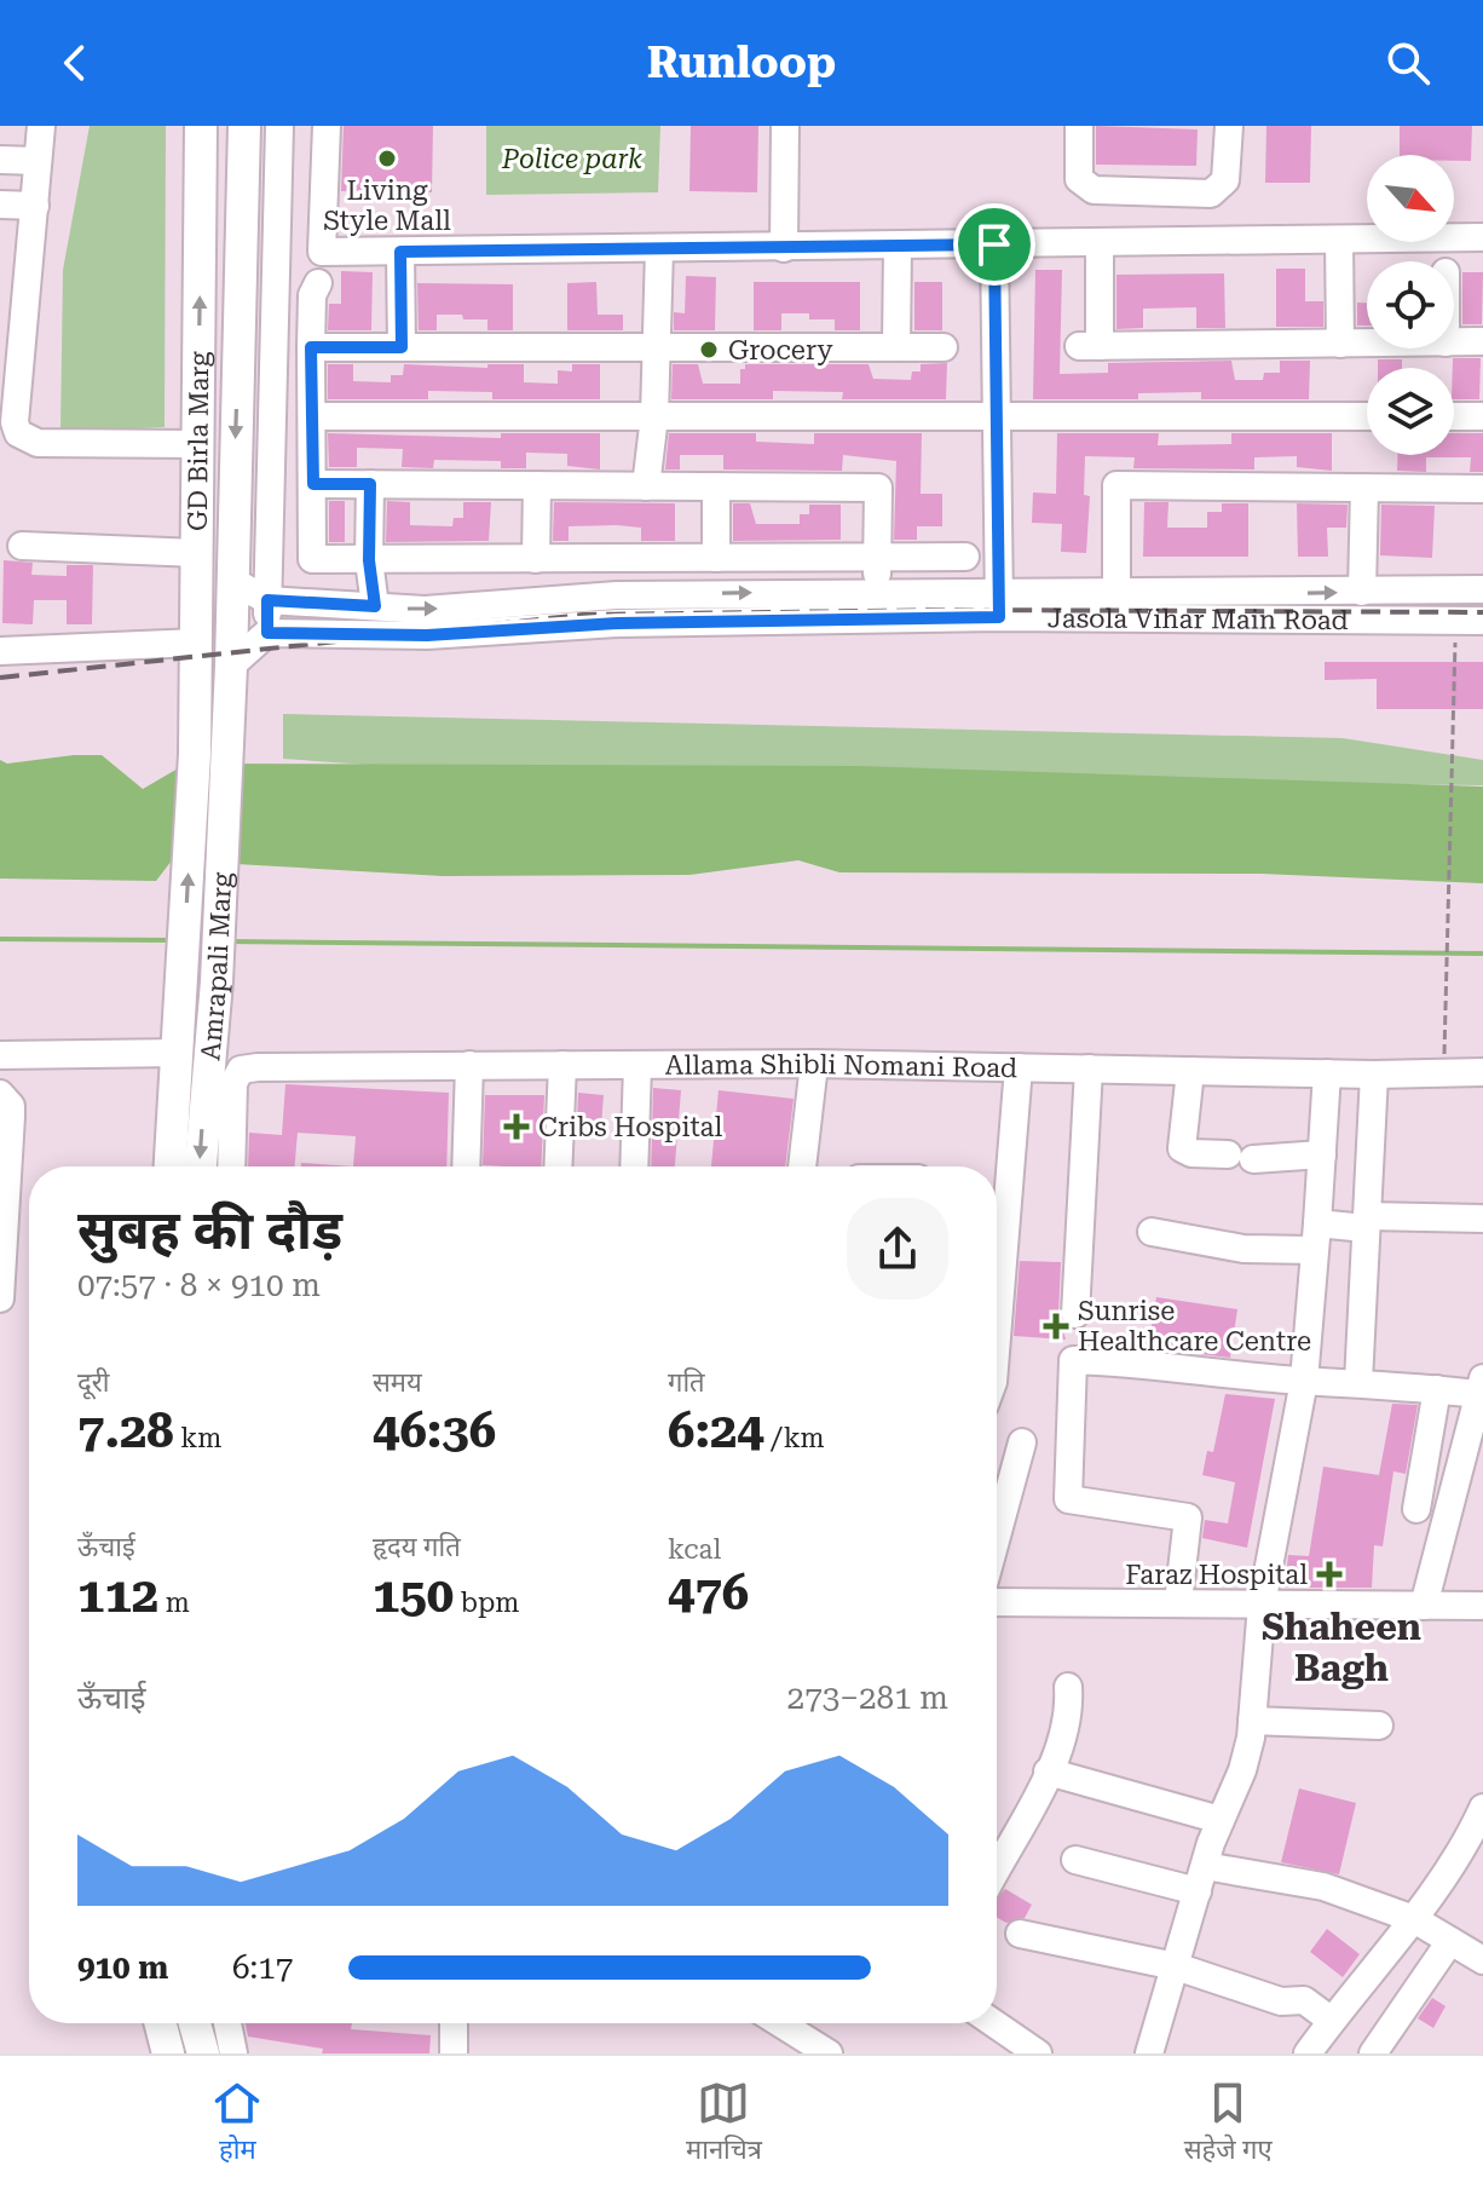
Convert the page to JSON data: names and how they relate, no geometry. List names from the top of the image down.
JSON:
{
  "streets": {
    "main road": ["GD Birla Marg", "Amrapali Marg"],
    "street": ["Jasola Vihar Main Road", "Allama Shibli Nomani Road"]
  },
  "crossings": [
    ["GD Birla Marg", "Jasola Vihar Main Road"],
    ["GD Birla Marg", "Amrapali Marg"],
    ["Amrapali Marg", "Allama Shibli Nomani Road"]
  ],
  "districts": ["Shaheen Bagh"],
  "parks": ["Police park"],
  "places": {
    "other": ["Living Style Mall", "Grocery"],
    "health": ["Cribs Hospital", "Sunrise Healthcare Centre", "Faraz Hospital"]
  },
  "north": "bottom right",
  "page": {
    "header": "Runloop",
    "heading": ["सुबह की दौड़", "07:57 · 8 × 910 m"],
    "stats": [
      ["दूरी", "7.28 km"],
      ["समय", "46:36"],
      ["गति", "6:24 /km"],
      ["ऊँचाई", "112 m"],
      ["हृदय गति", "150 bpm"],
      ["kcal", "476"]
    ],
    "chart": ["ऊँचाई", "273–281 m"],
    "list": [
      {
        "name": "910 m",
        "note": "6:17"
      }
    ],
    "tabs": ["होम", "मानचित्र", "सहेजे गए"]
  }
}
